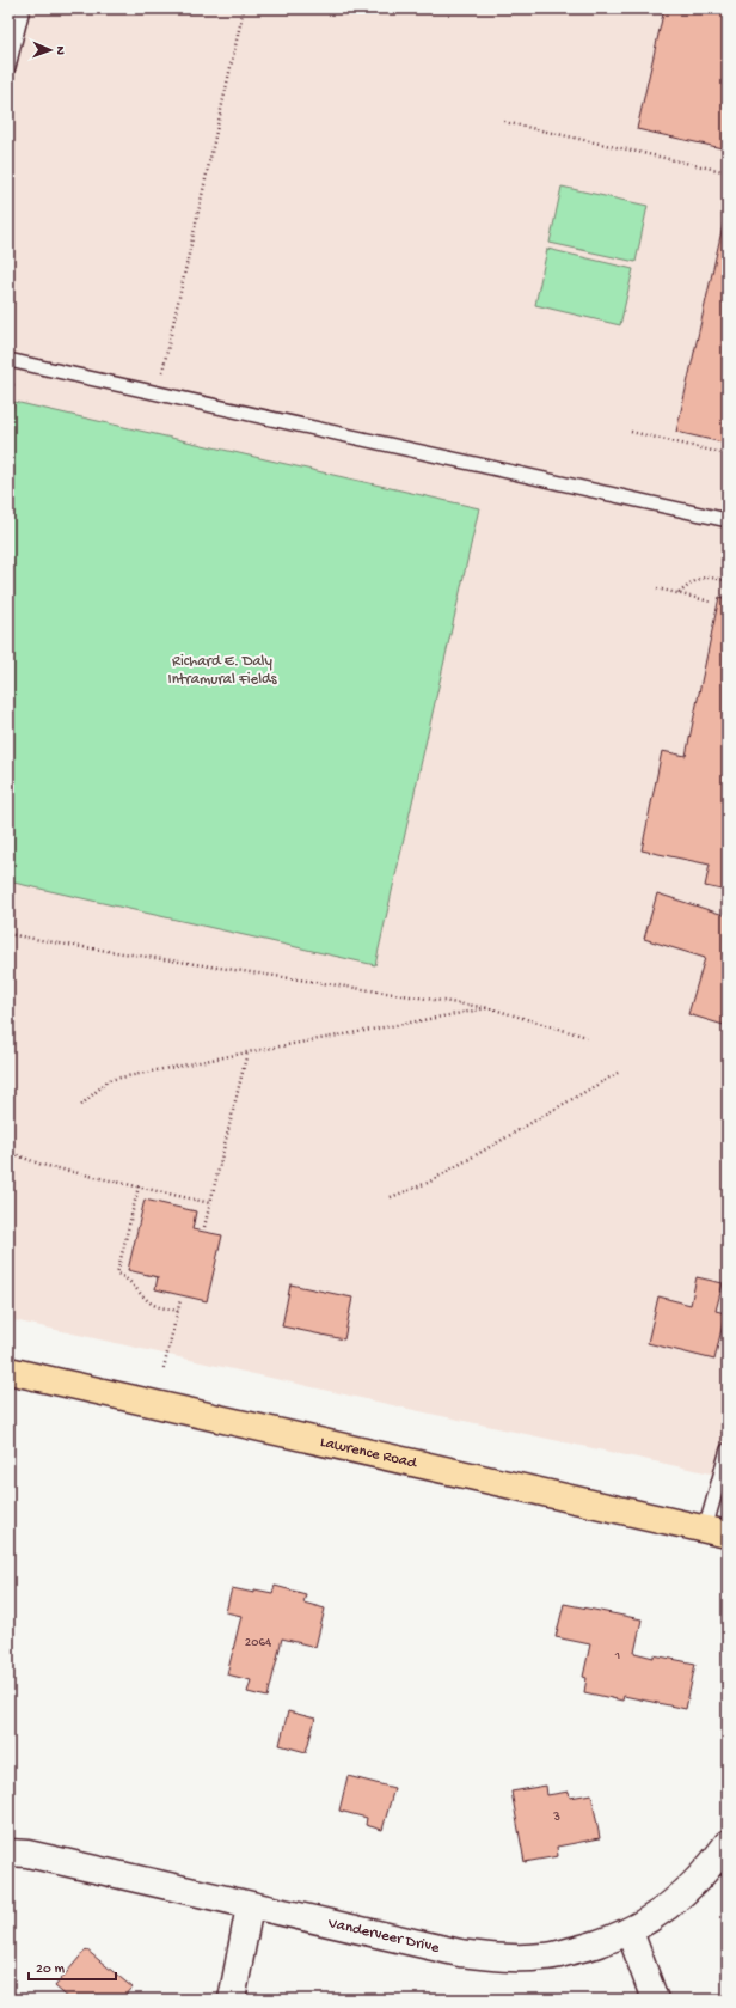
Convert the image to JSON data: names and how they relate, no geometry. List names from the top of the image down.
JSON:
{
  "streets": {
    "main road": ["Lawrence Road"],
    "street": ["Vanderveer Drive"]
  },
  "parks": ["Richard E. Daly Intramural Fields"],
  "house_numbers": ["2064", "1", "3"],
  "scale_bar": "20 m",
  "north": "right"
}
